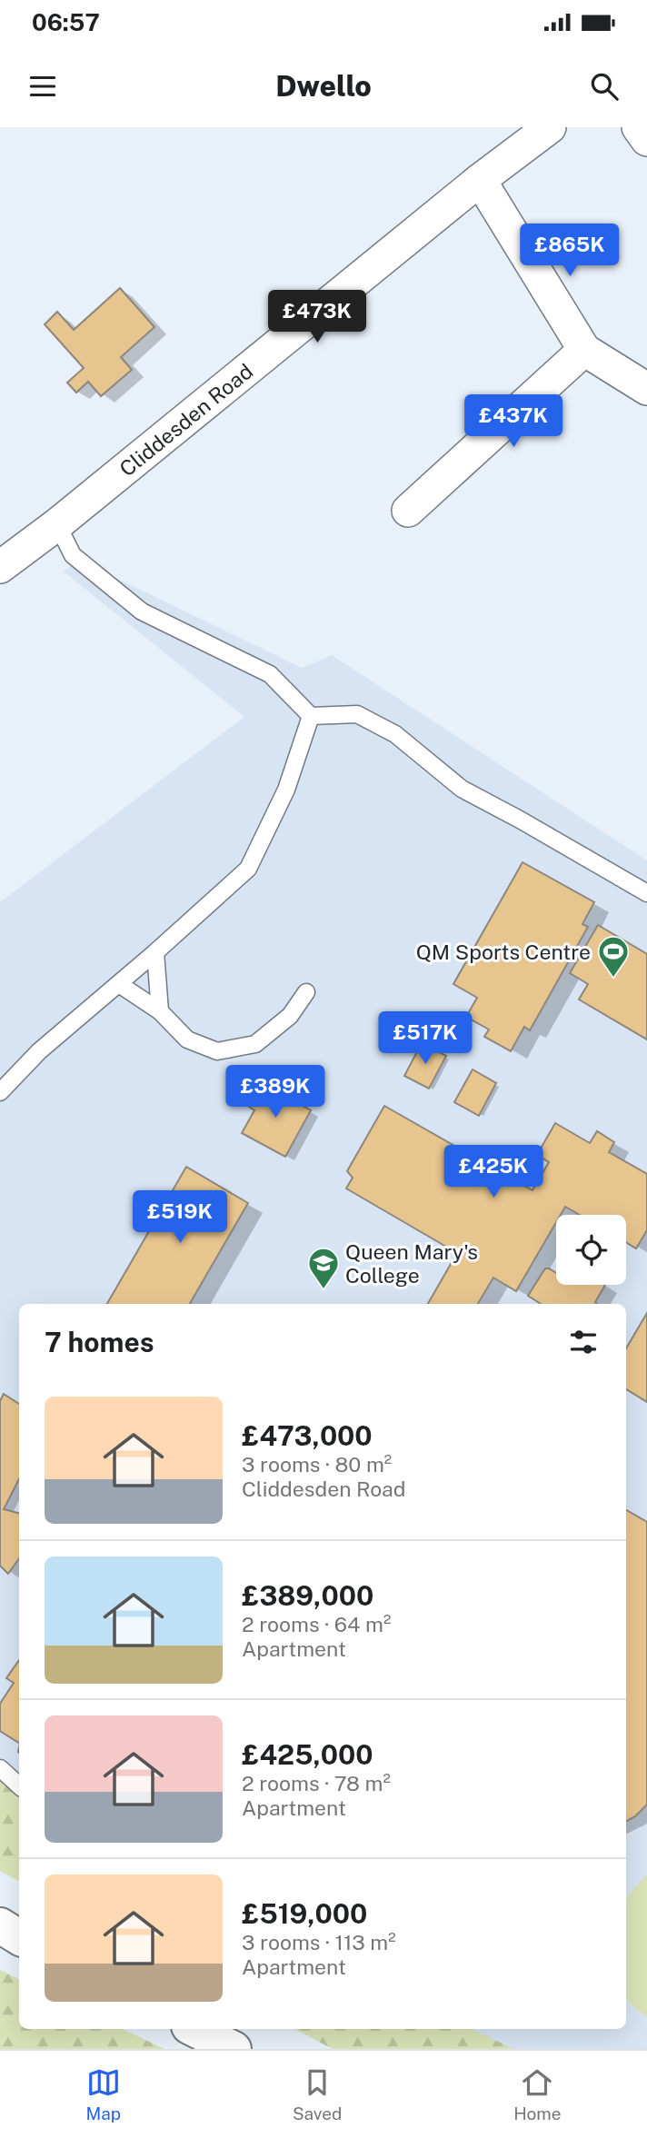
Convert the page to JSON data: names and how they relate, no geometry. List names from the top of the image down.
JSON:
{
  "streets": {
    "street": ["Cliddesden Road"]
  },
  "places": {
    "sports": ["QM Sports Centre"],
    "school or university": ["Queen Mary's College"]
  },
  "page": {
    "status": "06:57",
    "header": "Dwello",
    "price": [
      "£865K",
      "£473K",
      "£437K",
      "£517K",
      "£389K",
      "£425K",
      "£519K"
    ],
    "heading": "7 homes",
    "list": [
      {
        "name": "£473,000",
        "note": "3 rooms · 80 m² · Cliddesden Road"
      },
      {
        "name": "£389,000",
        "note": "2 rooms · 64 m² · Apartment"
      },
      {
        "name": "£425,000",
        "note": "2 rooms · 78 m² · Apartment"
      },
      {
        "name": "£519,000",
        "note": "3 rooms · 113 m² · Apartment"
      }
    ],
    "tabs": ["Map", "Saved", "Home"]
  }
}
